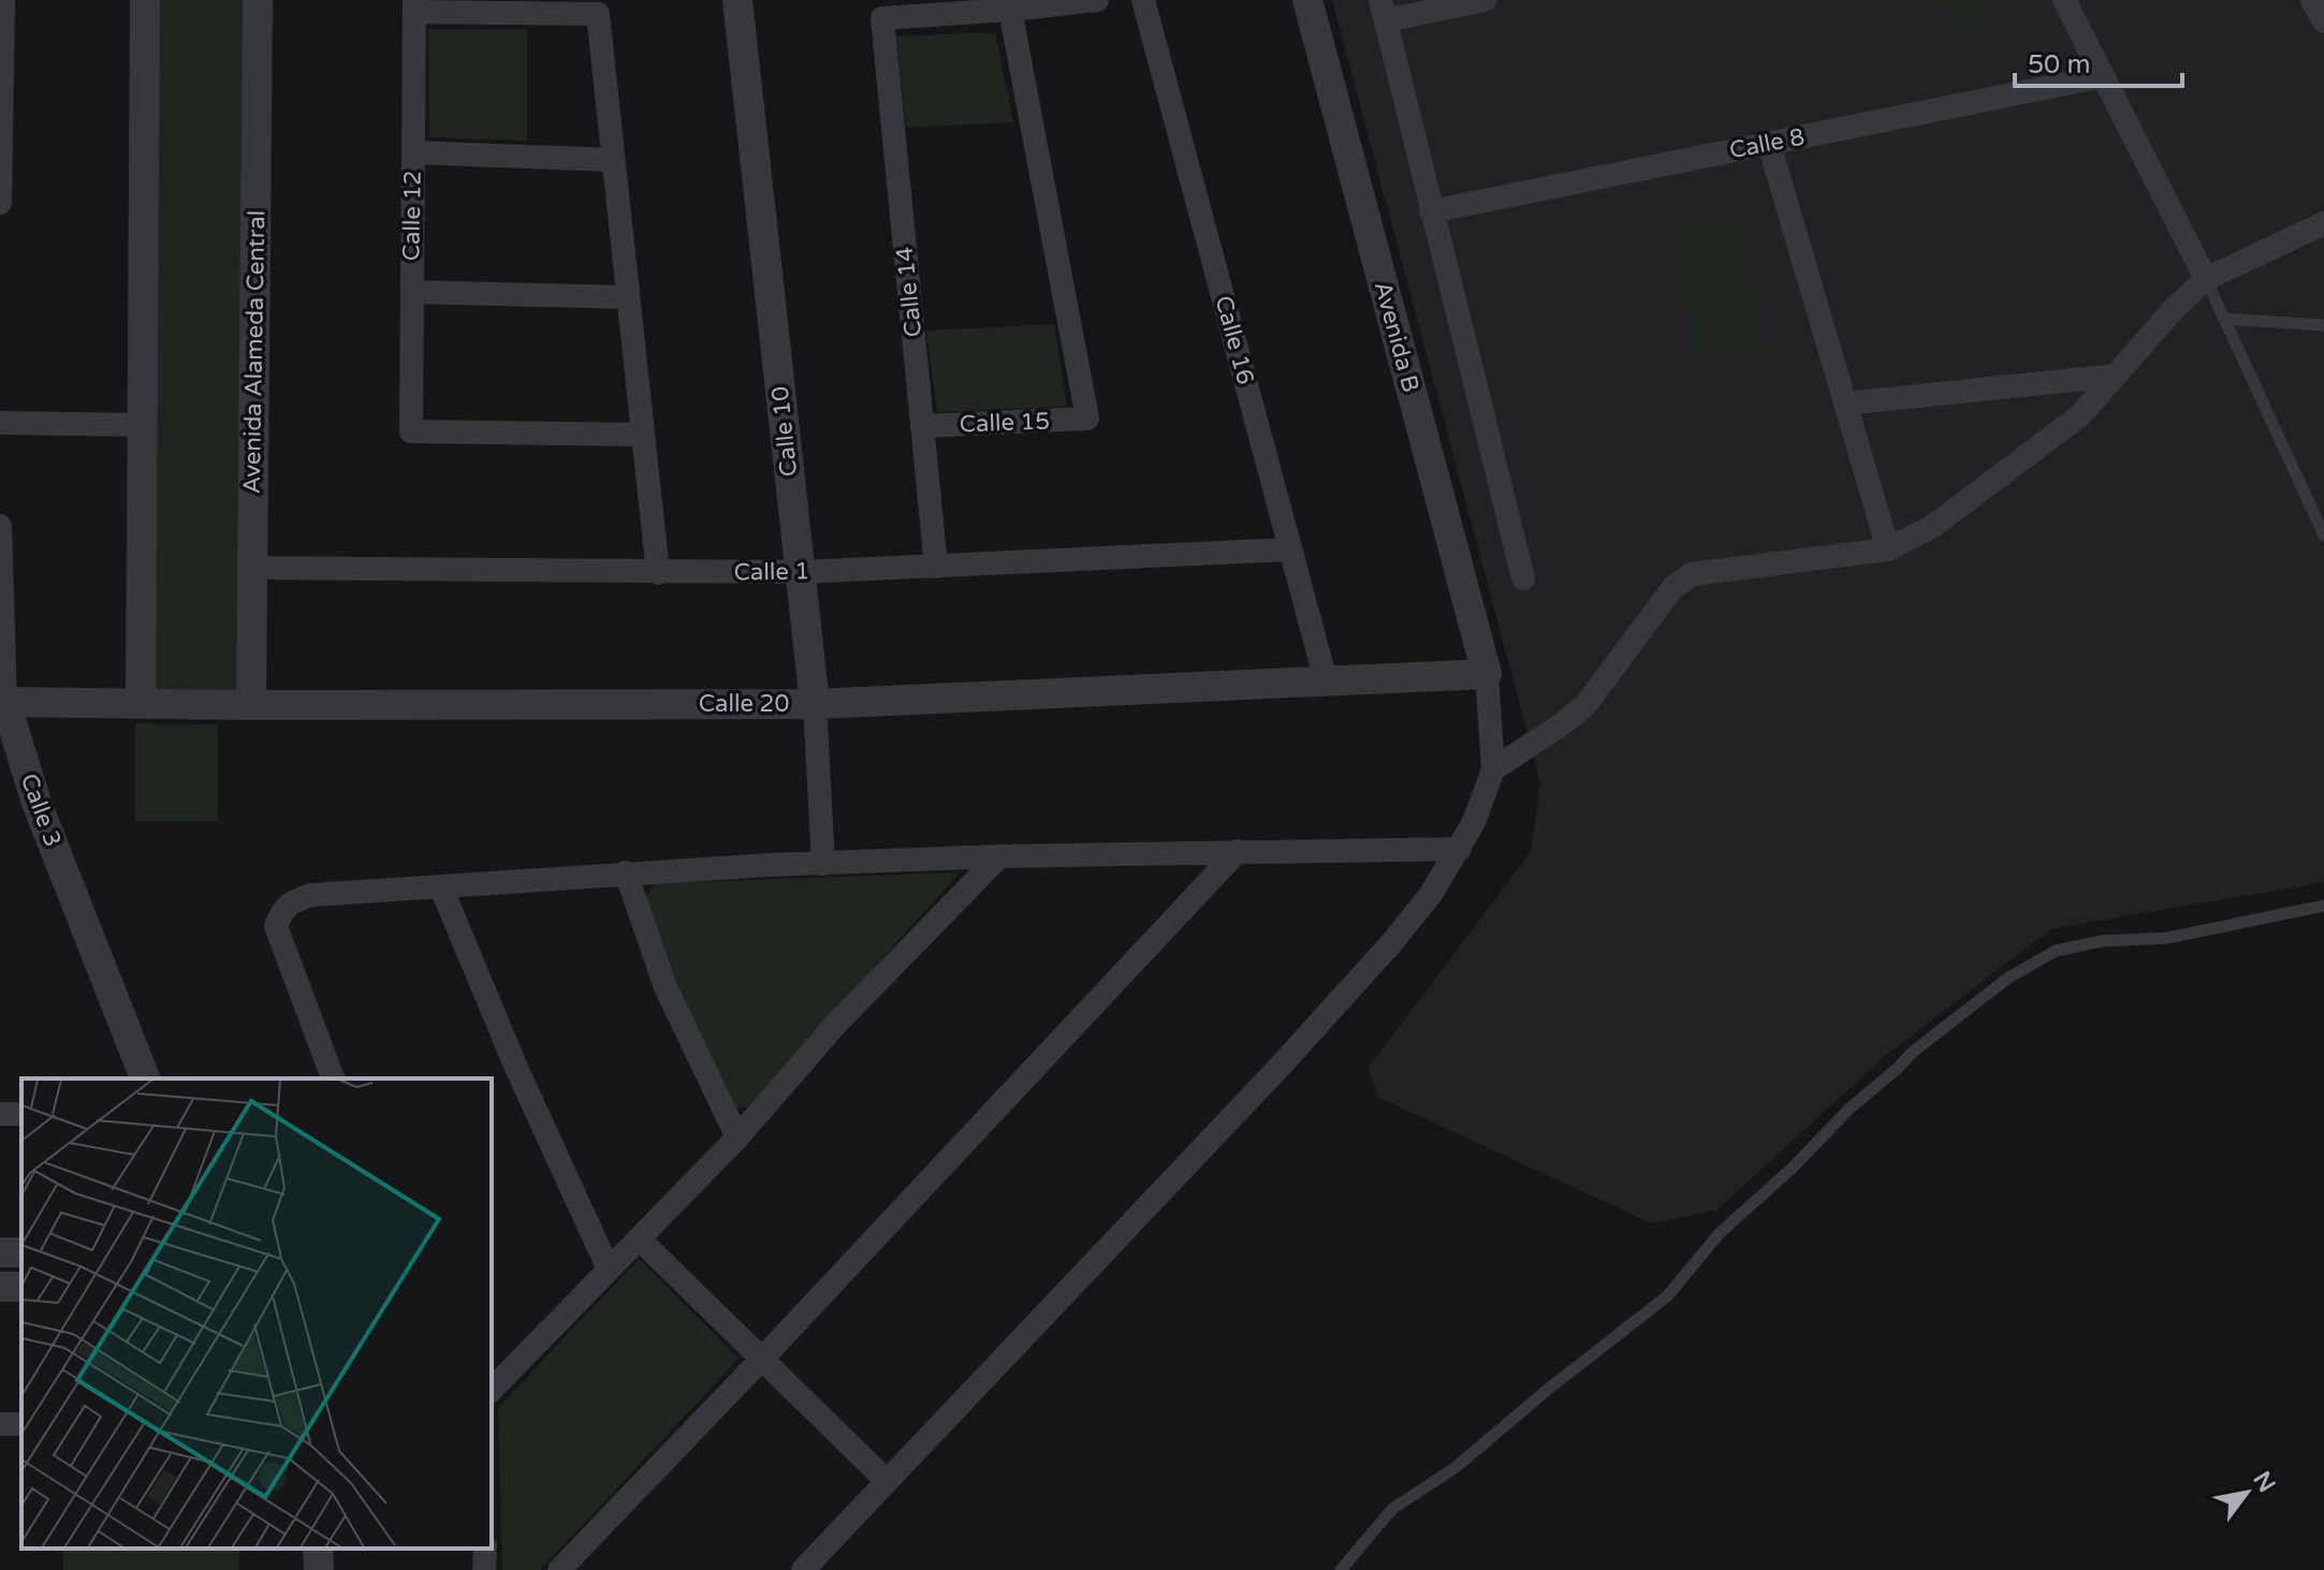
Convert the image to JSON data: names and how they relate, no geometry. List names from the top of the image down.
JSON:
{
  "streets": {
    "street": [
      "Calle 8",
      "Calle 12",
      "Calle 14",
      "Avenida B",
      "Calle 16",
      "Avenida Alameda Central",
      "Calle 15",
      "Calle 10",
      "Calle 1",
      "Calle 20",
      "Calle 3"
    ]
  },
  "crossings": [
    ["Calle 14", "Calle 15"],
    ["Calle 14", "Calle 1"],
    ["Avenida B", "Calle 20"],
    ["Calle 16", "Calle 1"],
    ["Calle 16", "Calle 20"],
    ["Avenida Alameda Central", "Calle 1"],
    ["Avenida Alameda Central", "Calle 20"],
    ["Calle 10", "Calle 1"],
    ["Calle 10", "Calle 20"],
    ["Calle 20", "Calle 3"]
  ],
  "scale_bar": "50 m",
  "north": "top right"
}
